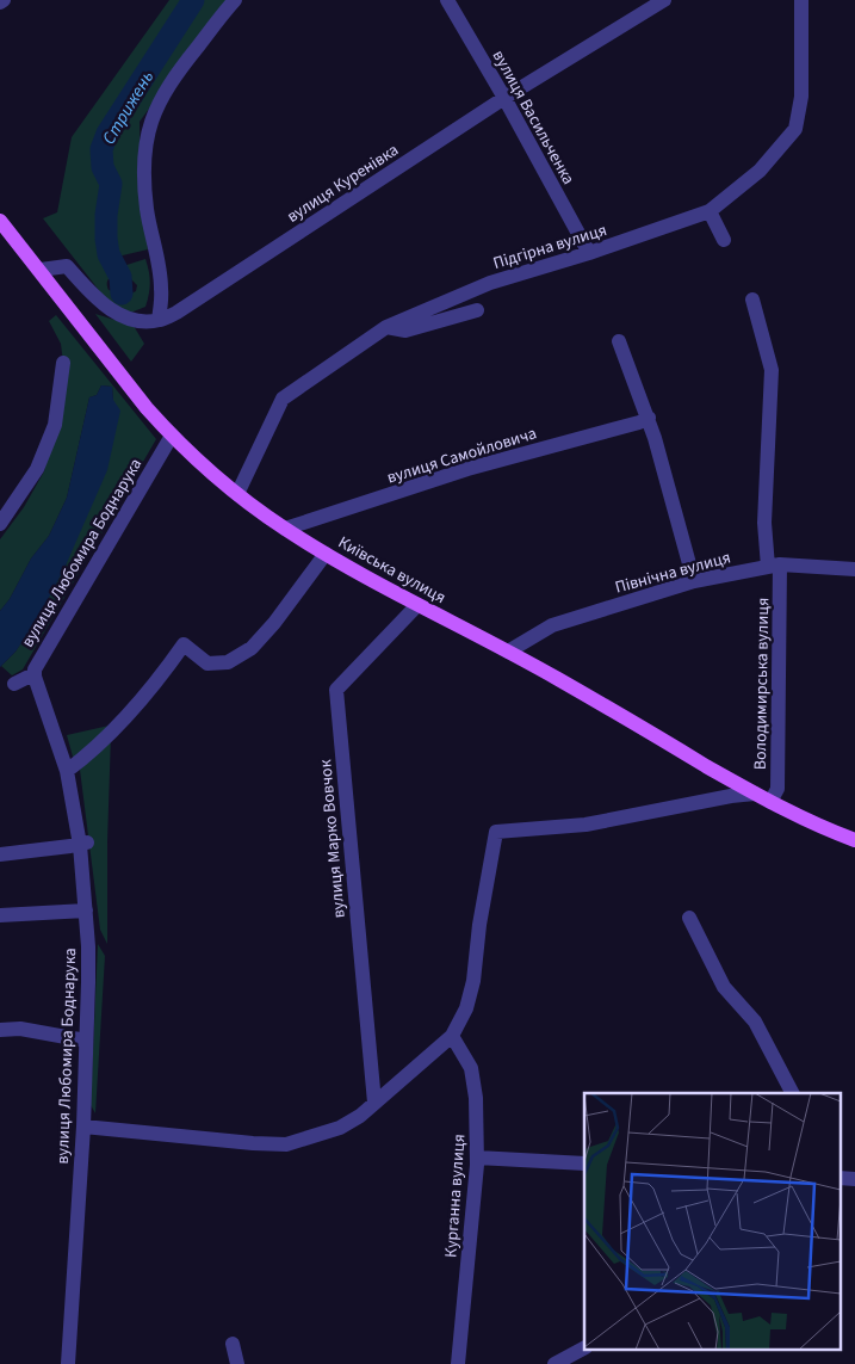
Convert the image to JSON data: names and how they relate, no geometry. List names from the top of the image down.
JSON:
{
  "streets": {
    "main road": ["Київська вулиця"],
    "street": [
      "вулиця Васильченка",
      "вулиця Куренівка",
      "Підгірна вулиця",
      "вулиця Самойловича",
      "вулиця Любомира Боднарука",
      "Північна вулиця",
      "Володимирська вулиця",
      "вулиця Марко Вовчок",
      "Курганна вулиця"
    ]
  },
  "crossings": [
    ["вулиця Васильченка", "вулиця Куренівка"],
    ["вулиця Васильченка", "Підгірна вулиця"],
    ["вулиця Куренівка", "Київська вулиця"],
    ["Підгірна вулиця", "Київська вулиця"],
    ["вулиця Самойловича", "Київська вулиця"],
    ["вулиця Любомира Боднарука", "Київська вулиця"],
    ["Київська вулиця", "Північна вулиця"],
    ["Київська вулиця", "Володимирська вулиця"],
    ["Київська вулиця", "вулиця Марко Вовчок"],
    ["Північна вулиця", "Володимирська вулиця"]
  ],
  "water": ["Стрижень"]
}
